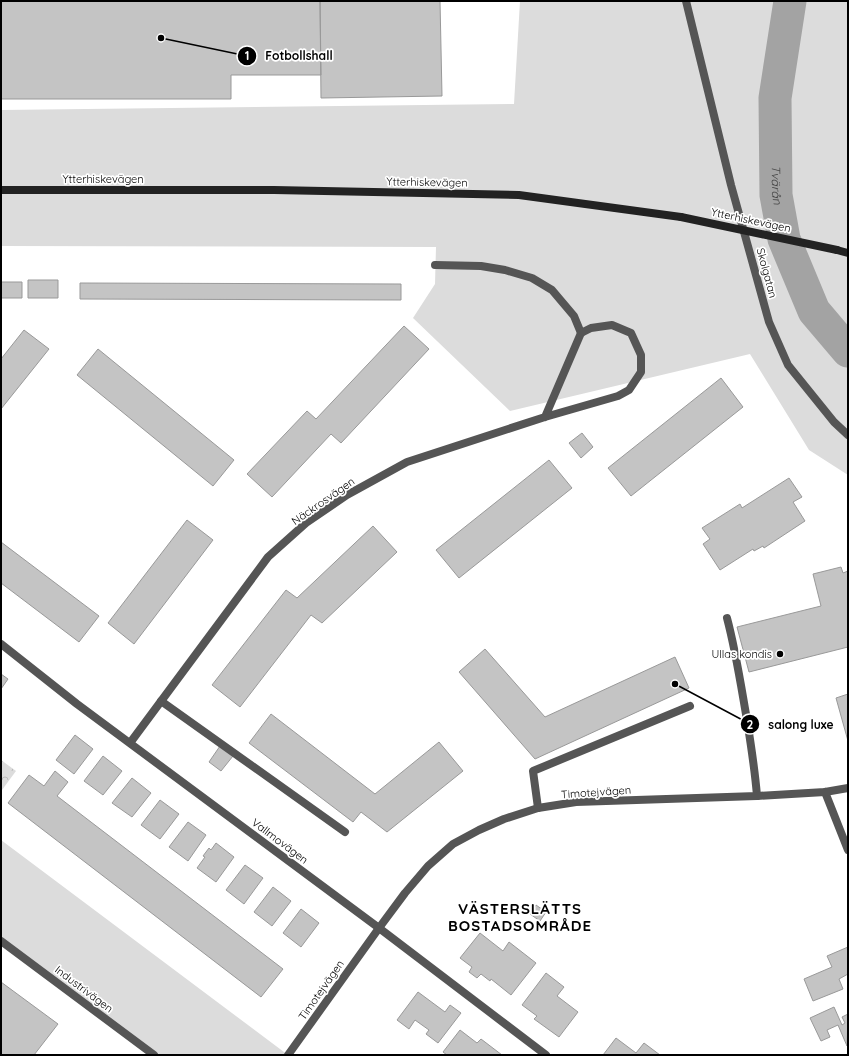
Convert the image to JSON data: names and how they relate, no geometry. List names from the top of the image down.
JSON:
{
  "streets": {
    "main road": ["Ytterhiskevägen"],
    "street": [
      "Skolgatan",
      "Näckrosvägen",
      "Timotejvägen",
      "Vallmovägen",
      "Industrivägen"
    ]
  },
  "crossings": [
    ["Näckrosvägen", "Vallmovägen"],
    ["Timotejvägen", "Vallmovägen"]
  ],
  "districts": ["VÄSTERSLÄTTS BOSTADSOMRÅDE"],
  "water": ["Tvärån"],
  "places": ["Fotbollshall", "Ullas kondis", "salong luxe"]
}
